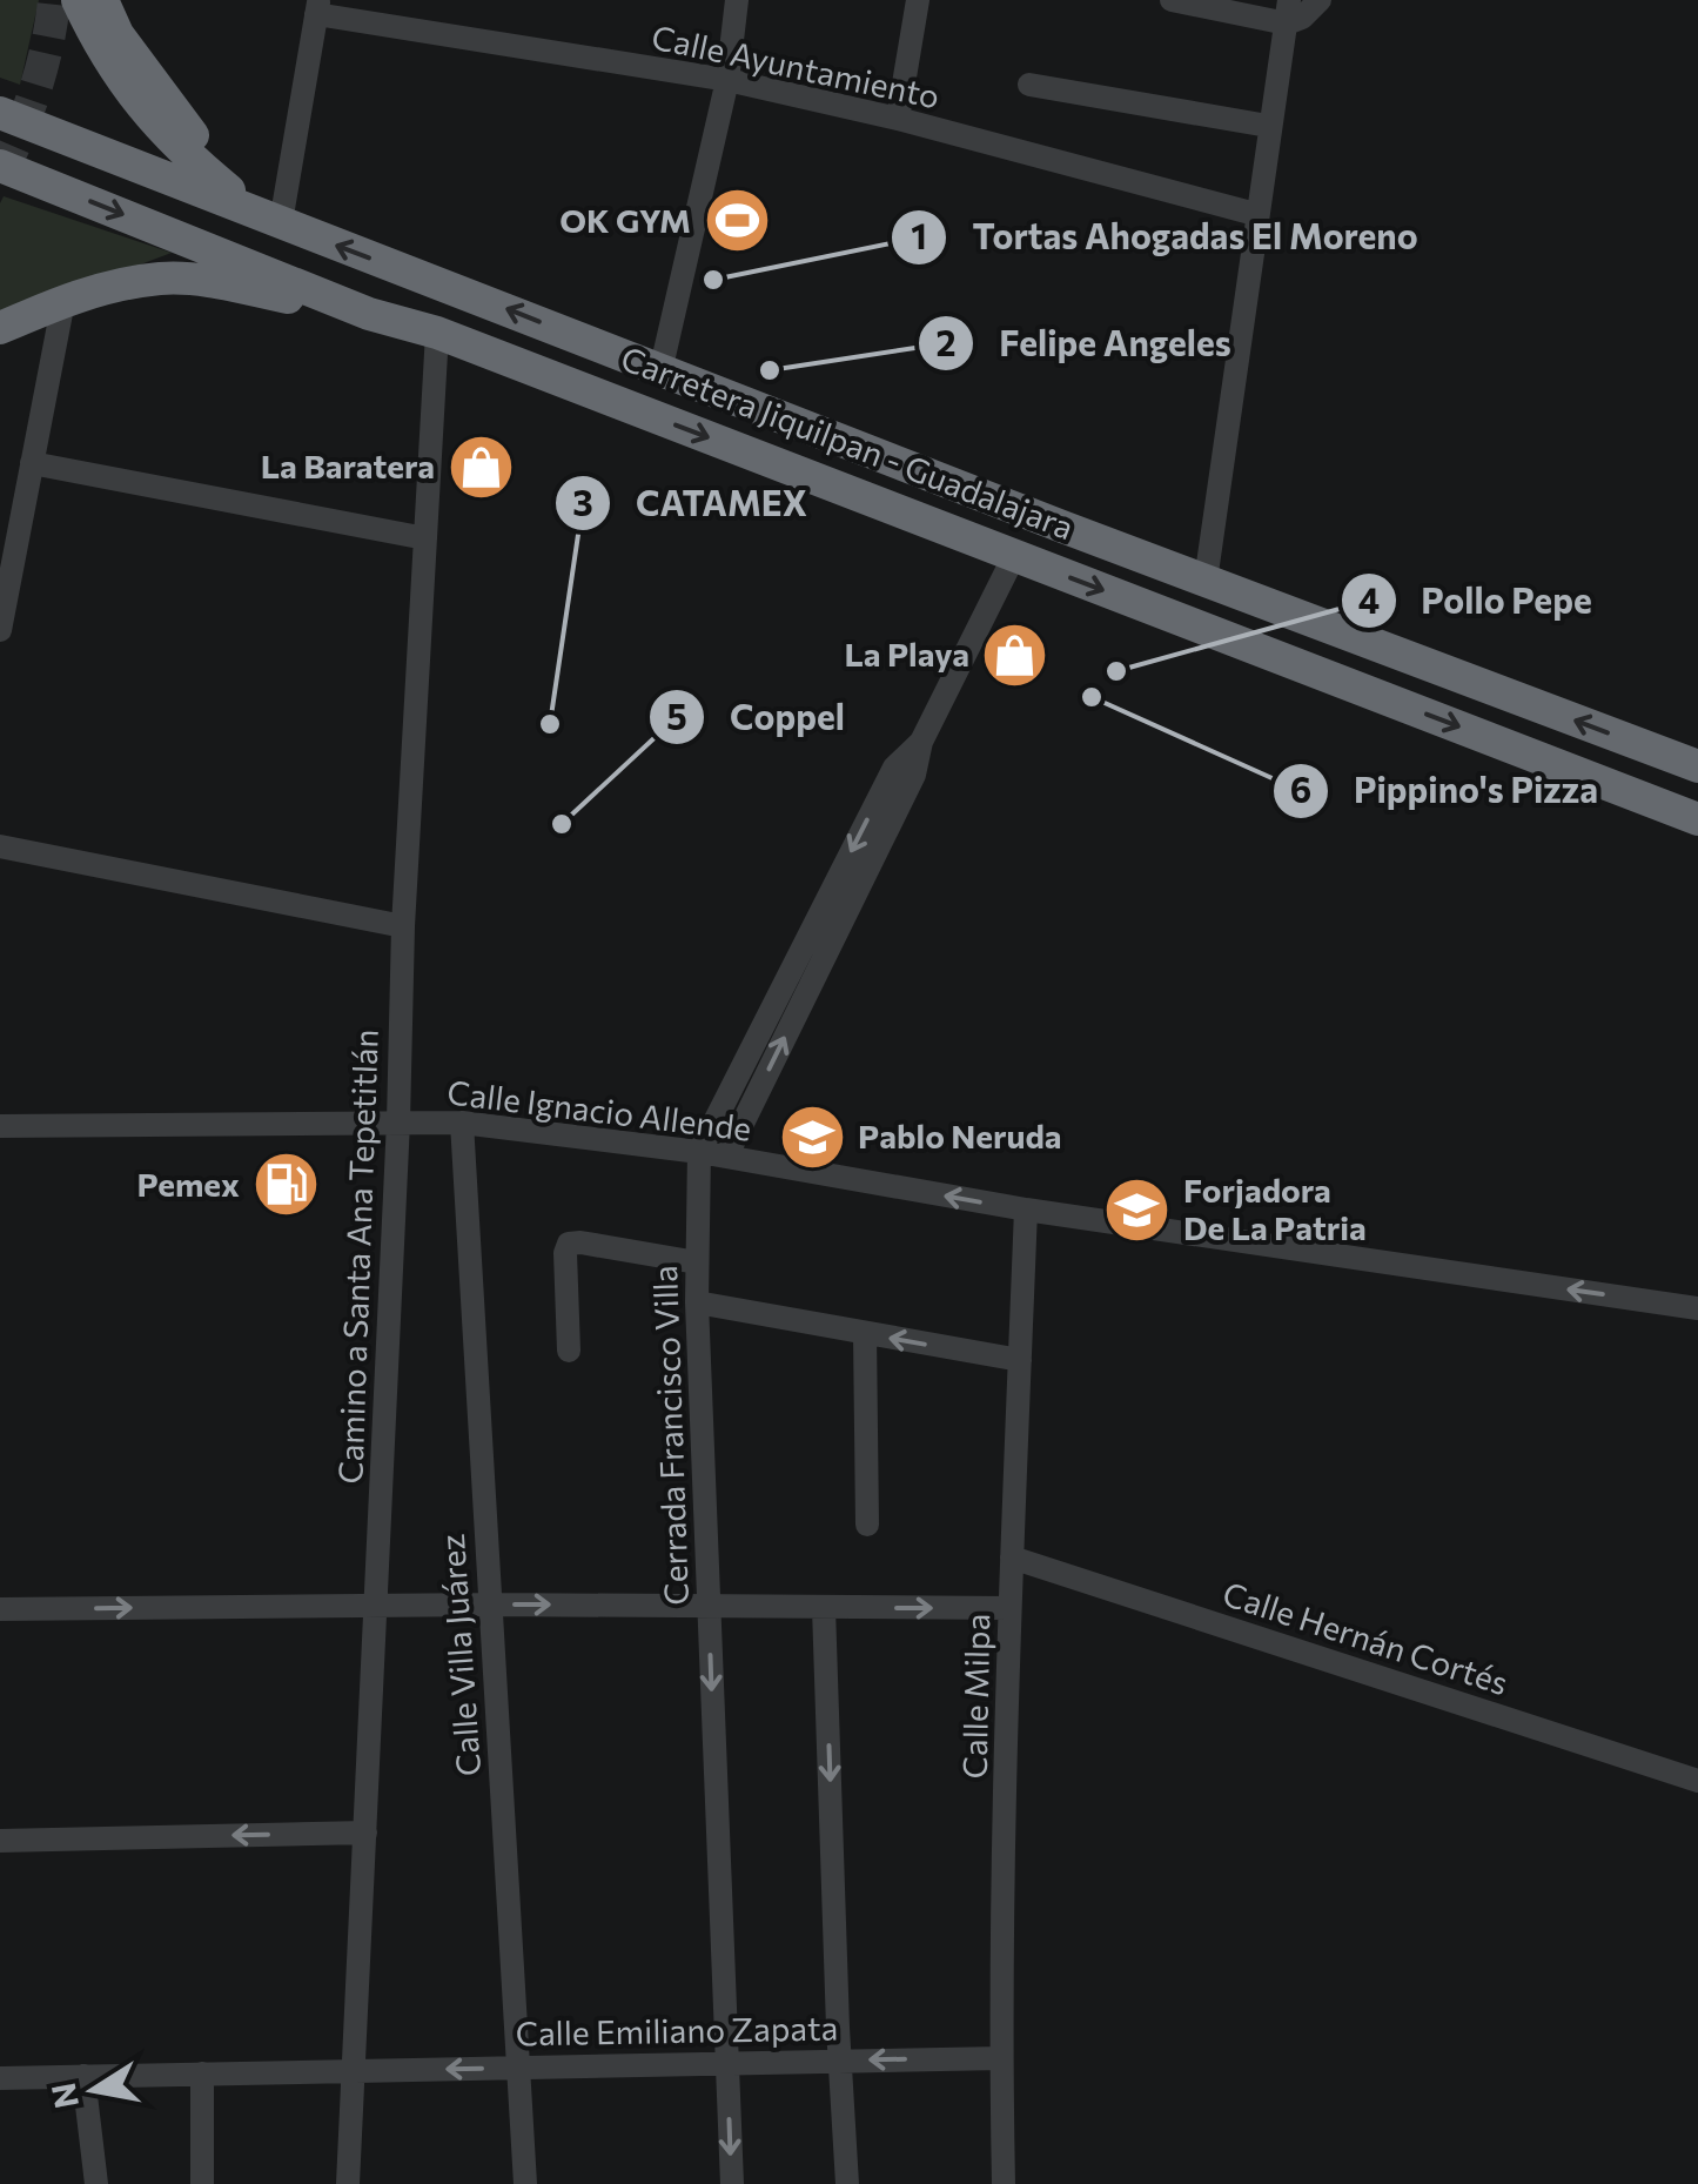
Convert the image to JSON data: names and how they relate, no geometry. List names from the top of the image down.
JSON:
{
  "streets": {
    "highway": ["Carretera Jiquilpan - Guadalajara"],
    "street": [
      "Calle Ayuntamiento",
      "Calle Ignacio Allende",
      "Camino a Santa Ana Tepetitlán",
      "Cerrada Francisco Villa",
      "Calle Hernán Cortés",
      "Calle Villa Juárez",
      "Calle Milpa",
      "Calle Emiliano Zapata"
    ]
  },
  "crossings": [
    ["Carretera Jiquilpan - Guadalajara", "Camino a Santa Ana Tepetitlán"],
    ["Carretera Jiquilpan - Guadalajara", "Cerrada Francisco Villa"],
    ["Calle Ignacio Allende", "Camino a Santa Ana Tepetitlán"],
    ["Calle Ignacio Allende", "Cerrada Francisco Villa"],
    ["Calle Ignacio Allende", "Calle Villa Juárez"],
    ["Calle Ignacio Allende", "Calle Milpa"],
    ["Camino a Santa Ana Tepetitlán", "Calle Emiliano Zapata"],
    ["Cerrada Francisco Villa", "Calle Emiliano Zapata"],
    ["Calle Hernán Cortés", "Calle Milpa"],
    ["Calle Villa Juárez", "Calle Emiliano Zapata"],
    ["Calle Milpa", "Calle Emiliano Zapata"]
  ],
  "places": {
    "sports": ["OK GYM"],
    "other": [
      "Tortas Ahogadas El Moreno",
      "Felipe Angeles",
      "Pollo Pepe",
      "Pippino's Pizza",
      "CATAMEX",
      "Coppel"
    ],
    "shop": ["La Baratera", "La Playa"],
    "school or university": ["Pablo Neruda", "Forjadora De La Patria"],
    "fuel station": ["Pemex"]
  },
  "north": "left"
}
